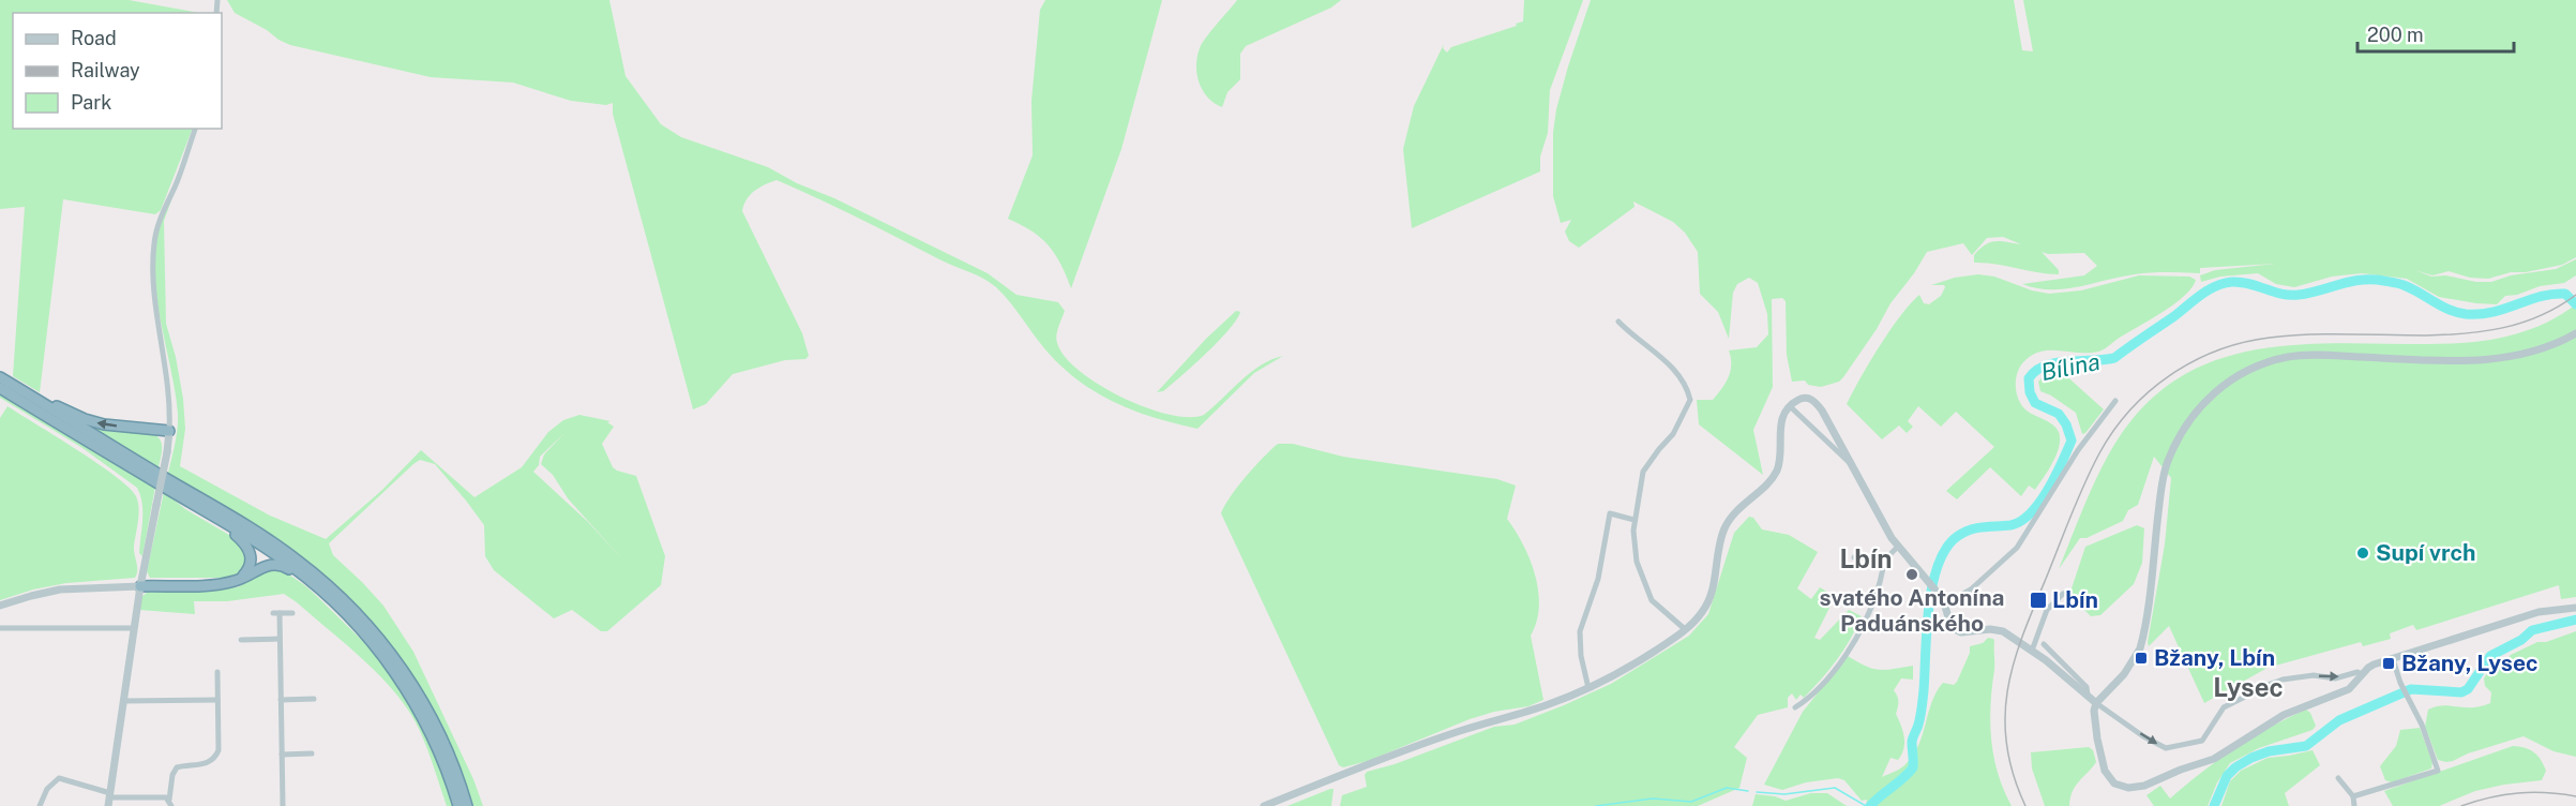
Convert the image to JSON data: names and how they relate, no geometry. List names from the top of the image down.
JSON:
{
  "districts": ["Lbín", "Lysec"],
  "water": ["Bílina"],
  "places": {
    "other": ["Supí vrch", "svatého Antonína Paduánského"],
    "transit": ["Lbín", "Bžany, Lbín", "Bžany, Lysec"]
  },
  "legend": ["Road", "Railway", "Park"],
  "scale_bar": "200 m"
}
